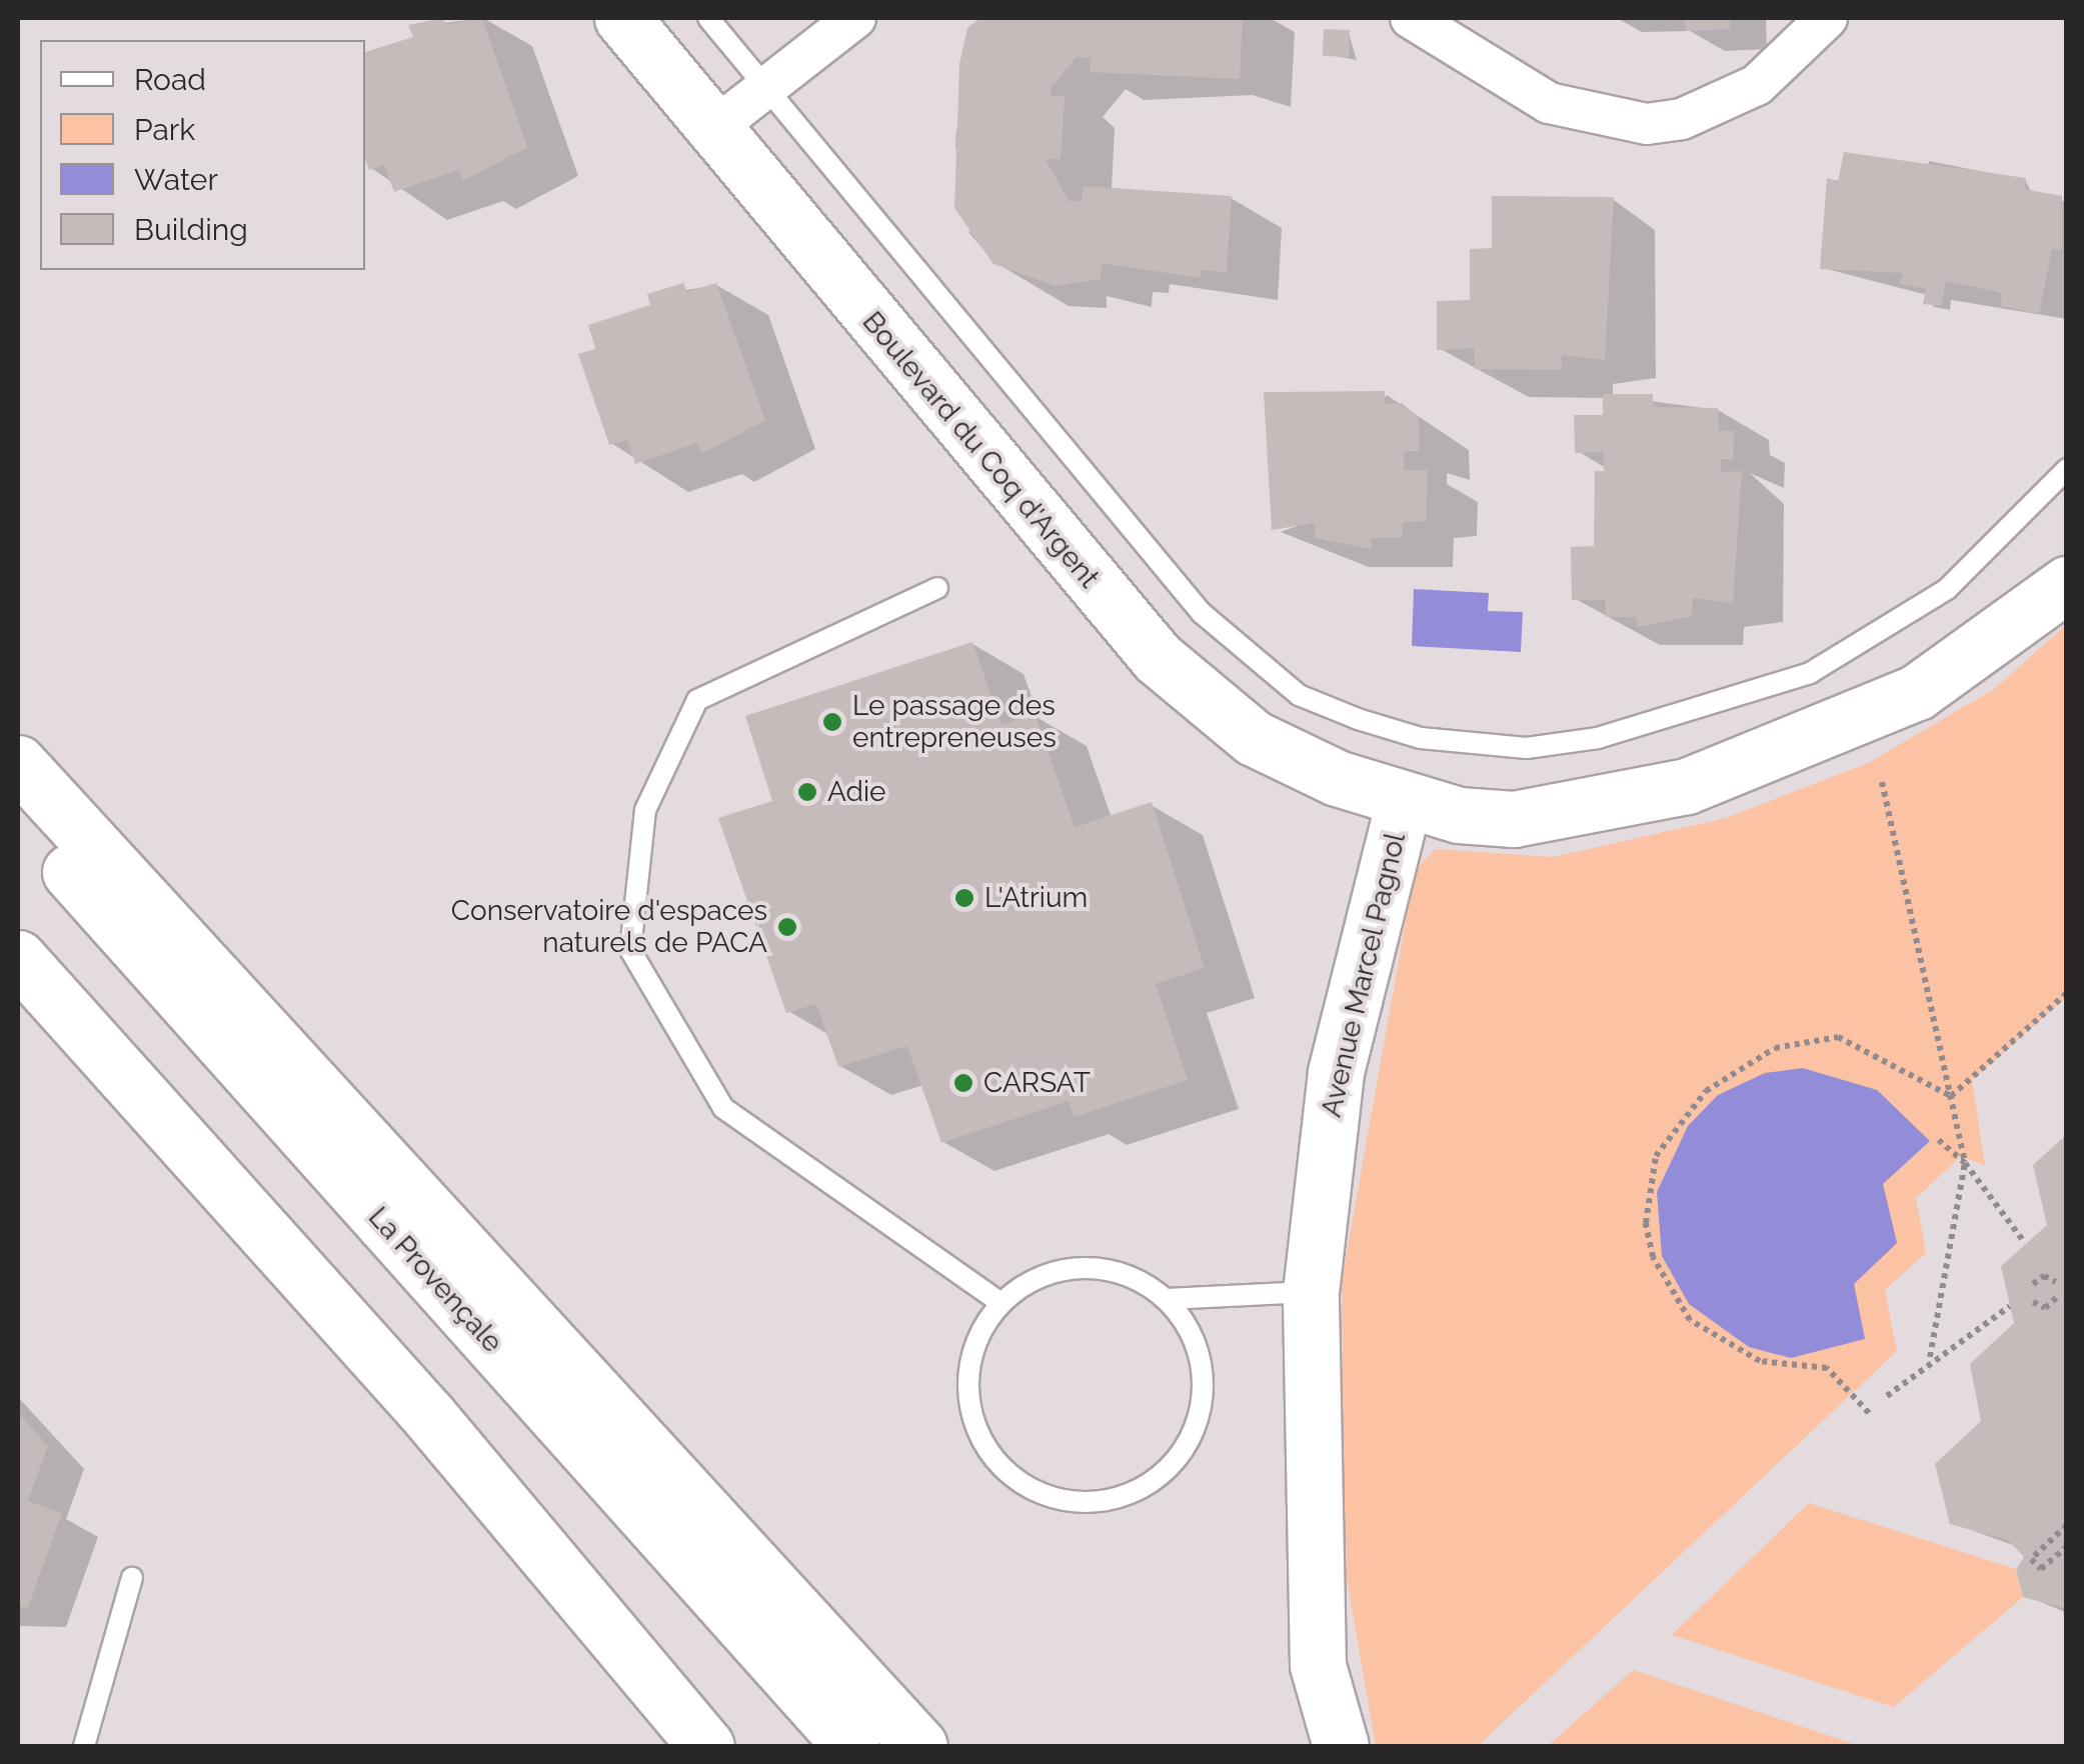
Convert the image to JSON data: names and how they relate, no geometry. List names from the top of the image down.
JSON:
{
  "streets": {
    "main road": ["Boulevard du Coq d'Argent", "Avenue Marcel Pagnol", "La Provençale"]
  },
  "crossings": [
    ["Boulevard du Coq d'Argent", "Avenue Marcel Pagnol"]
  ],
  "places": [
    "Le passage des entrepreneuses",
    "Adie",
    "L'Atrium",
    "Conservatoire d'espaces naturels de PACA",
    "CARSAT"
  ],
  "legend": [
    "Road",
    "Park",
    "Water",
    "Building"
  ]
}
